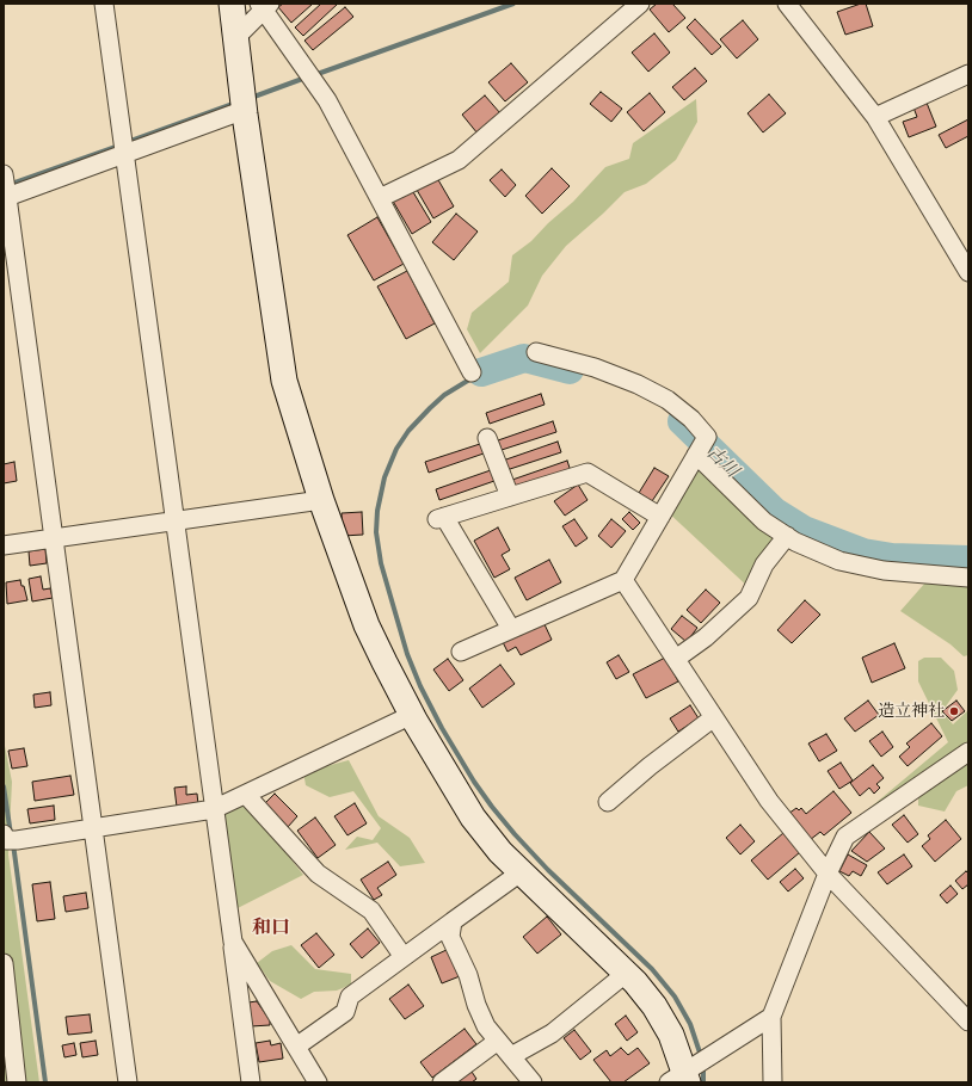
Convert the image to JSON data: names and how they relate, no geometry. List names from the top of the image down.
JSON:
{
  "districts": ["和口"],
  "water": ["古川"],
  "places": ["造立神社"]
}
